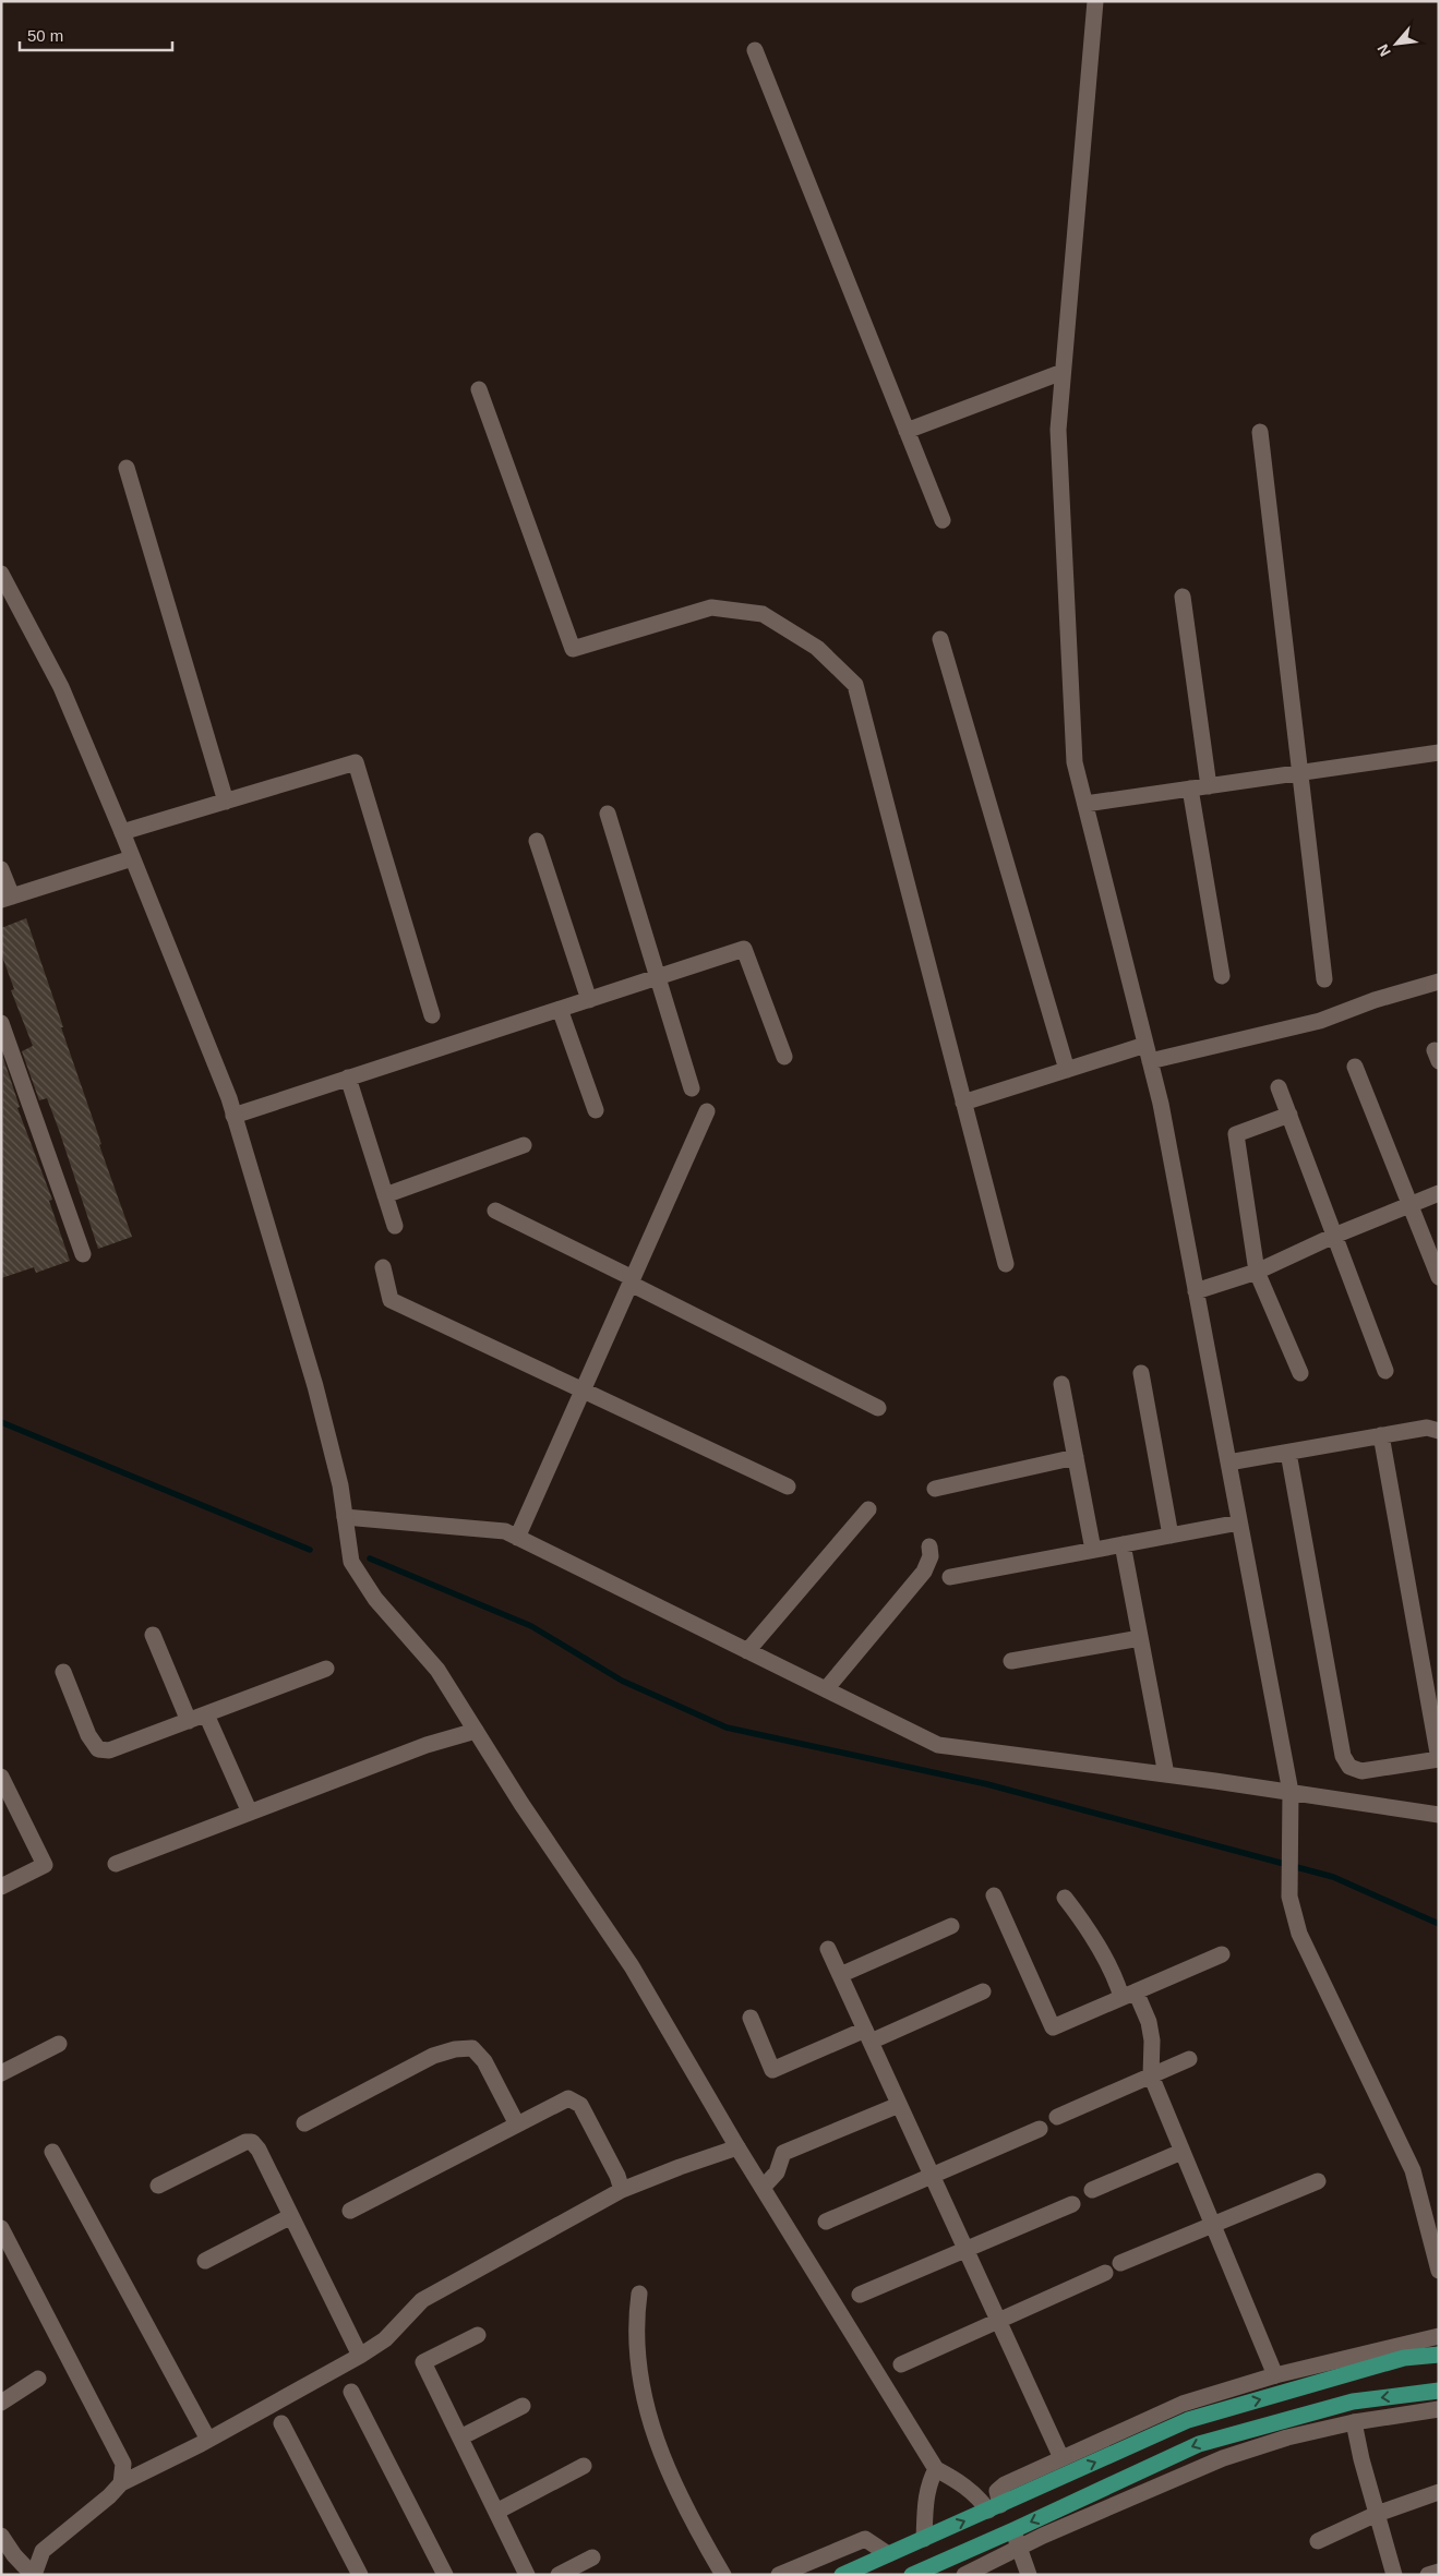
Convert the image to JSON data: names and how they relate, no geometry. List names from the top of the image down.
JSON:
{
  "scale_bar": "50 m",
  "north": "bottom left"
}
